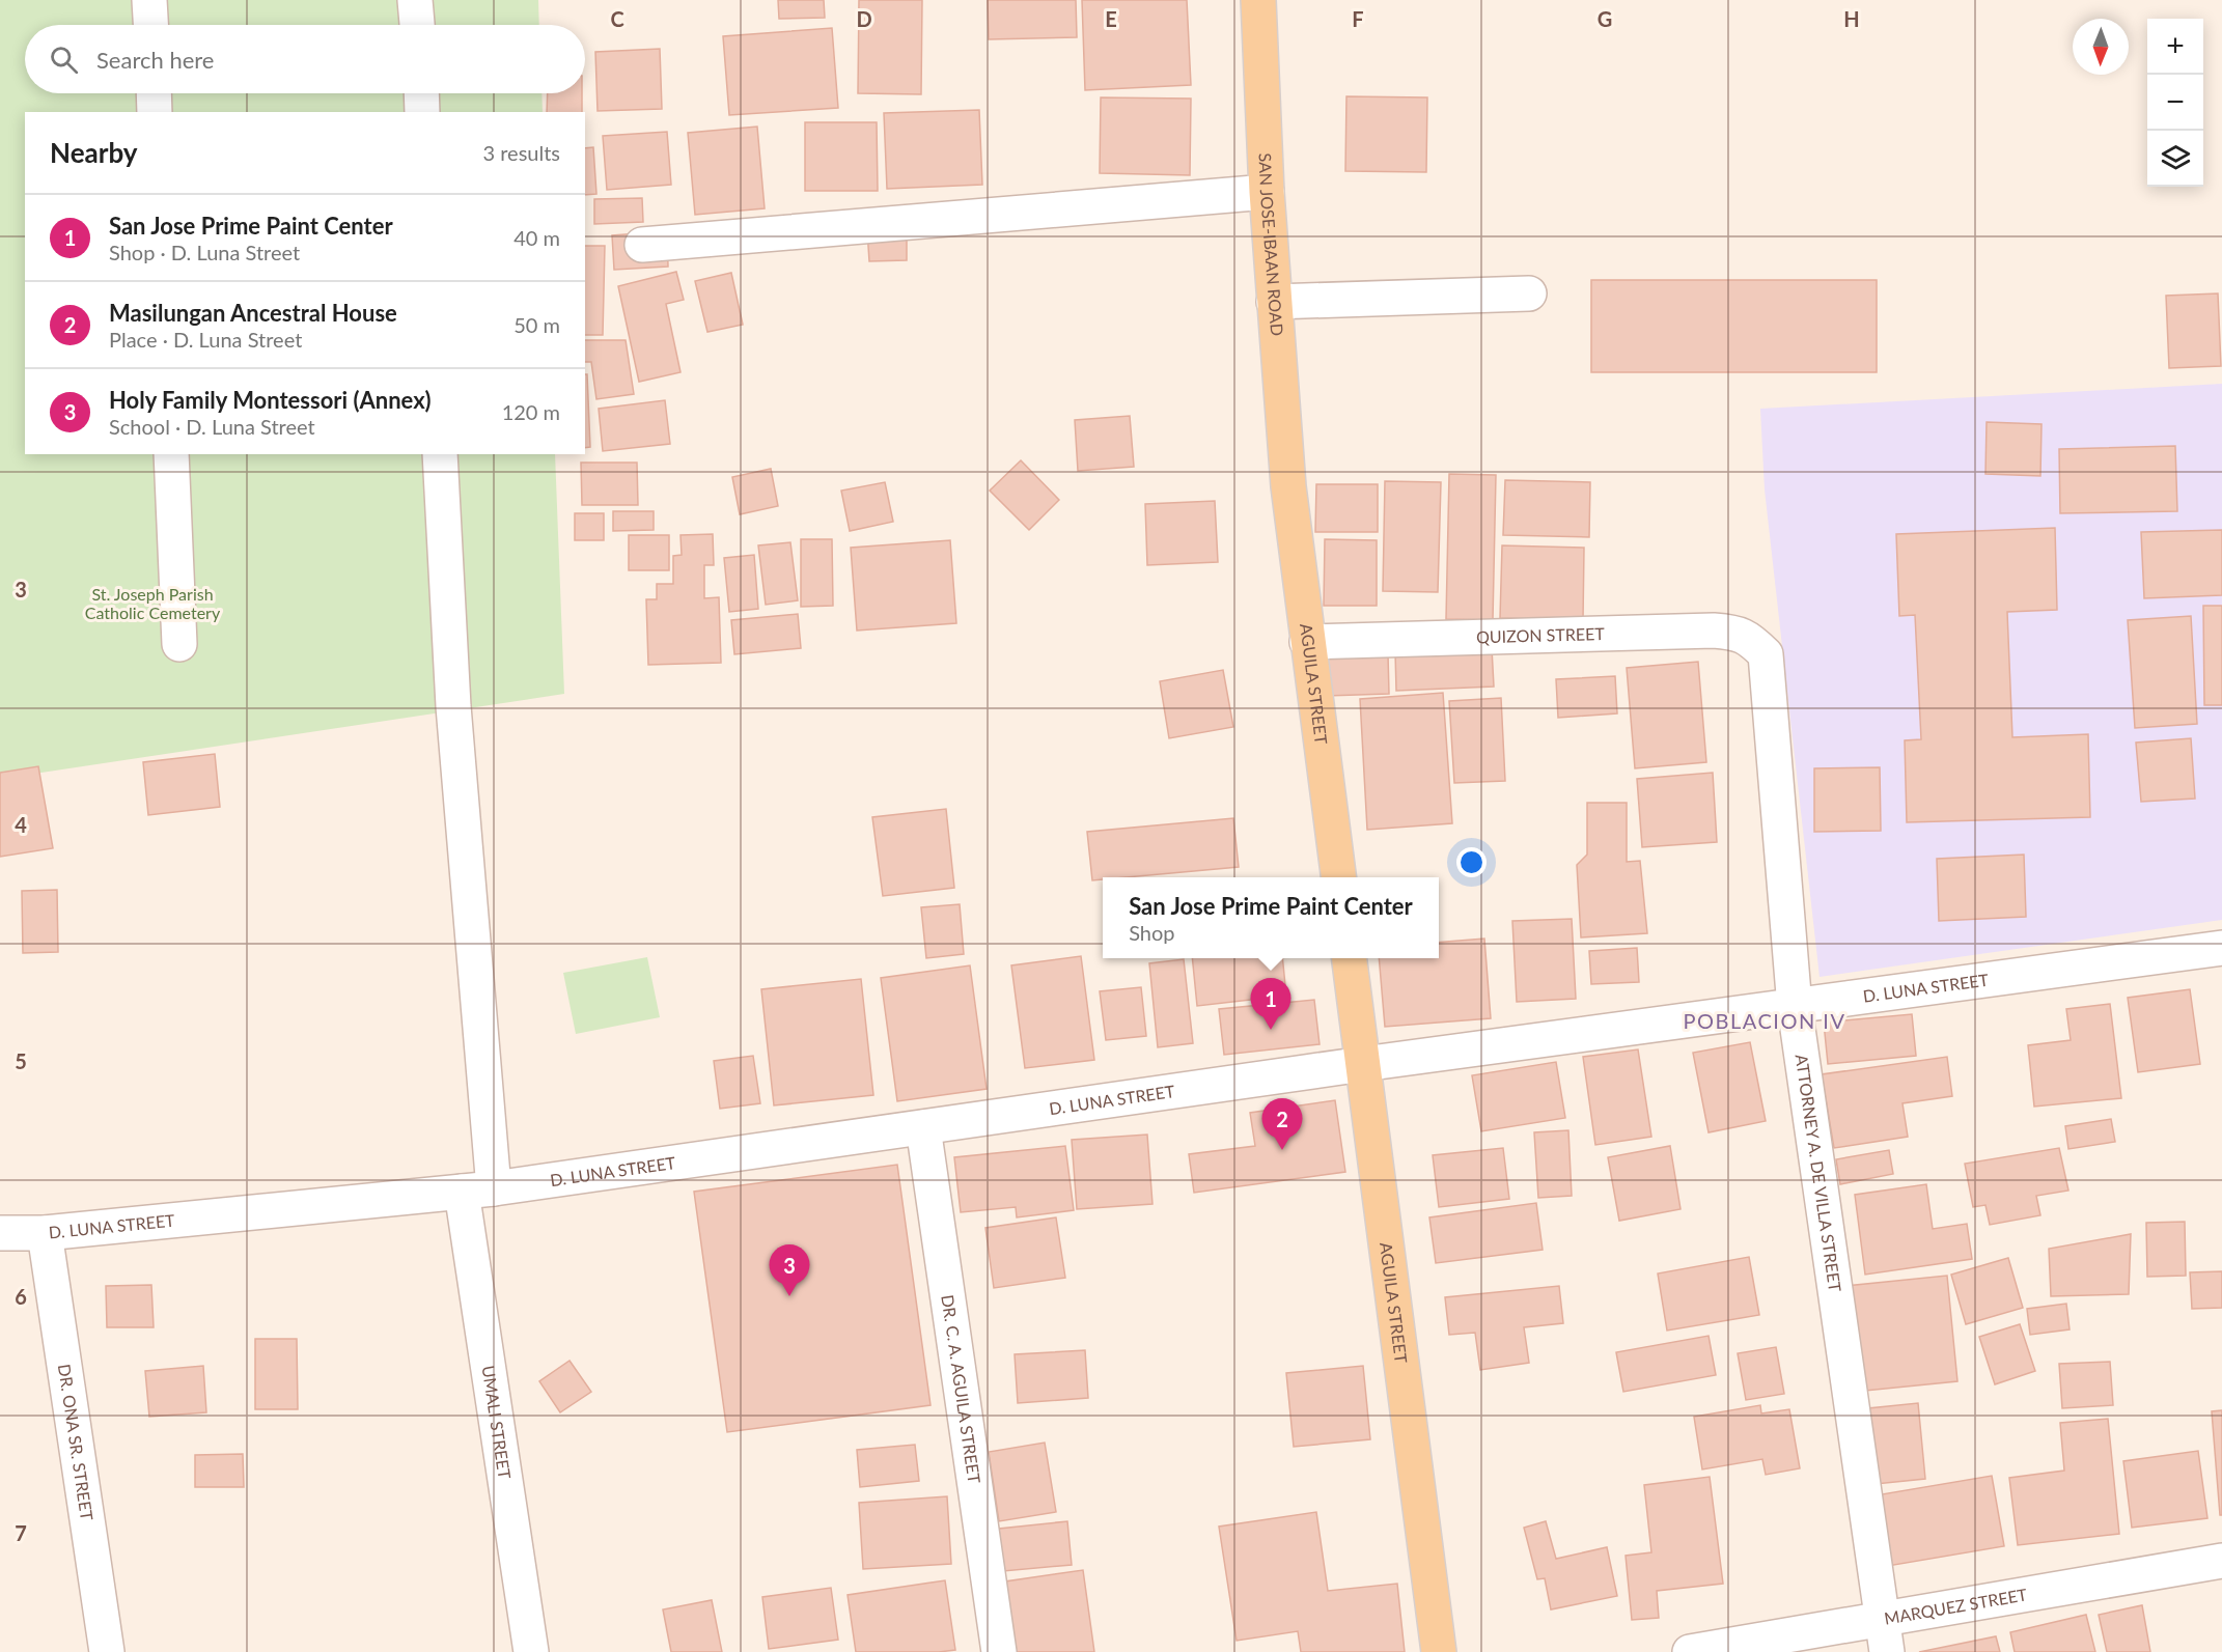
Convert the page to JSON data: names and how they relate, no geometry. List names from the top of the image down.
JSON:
{
  "streets": {
    "main road": ["SAN JOSE-IBAAN ROAD", "AGUILA STREET"],
    "street": [
      "QUIZON STREET",
      "D. LUNA STREET",
      "ATTORNEY A. DE VILLA STREET",
      "DR. C. A. AGUILA STREET",
      "UMALI STREET",
      "DR. ONA SR. STREET",
      "MARQUEZ STREET"
    ]
  },
  "crossings": [
    ["SAN JOSE-IBAAN ROAD", "AGUILA STREET"],
    ["QUIZON STREET", "AGUILA STREET"],
    ["QUIZON STREET", "ATTORNEY A. DE VILLA STREET"],
    ["AGUILA STREET", "D. LUNA STREET"],
    ["D. LUNA STREET", "ATTORNEY A. DE VILLA STREET"],
    ["D. LUNA STREET", "DR. C. A. AGUILA STREET"],
    ["D. LUNA STREET", "UMALI STREET"],
    ["D. LUNA STREET", "DR. ONA SR. STREET"],
    ["ATTORNEY A. DE VILLA STREET", "MARQUEZ STREET"]
  ],
  "districts": ["POBLACION IV"],
  "parks": ["St. Joseph Parish Catholic Cemetery"],
  "north": "bottom",
  "page": {
    "map_buttons": ["+", "−"],
    "search": "Search here",
    "heading": ["Nearby", "3 results"],
    "list": [
      {
        "mark": "1",
        "name": "San Jose Prime Paint Center",
        "note": "Shop · D. Luna Street",
        "value": "40 m"
      },
      {
        "mark": "2",
        "name": "Masilungan Ancestral House",
        "note": "Place · D. Luna Street",
        "value": "50 m"
      },
      {
        "mark": "3",
        "name": "Holy Family Montessori (Annex)",
        "note": "School · D. Luna Street",
        "value": "120 m"
      }
    ],
    "popup": ["San Jose Prime Paint Center", "Shop"],
    "pins": ["1", "2", "3"]
  },
  "grid": {
    "columns": [
      "C",
      "D",
      "E",
      "F",
      "G",
      "H"
    ],
    "rows": [
      "3",
      "4",
      "5",
      "6",
      "7"
    ]
  }
}
